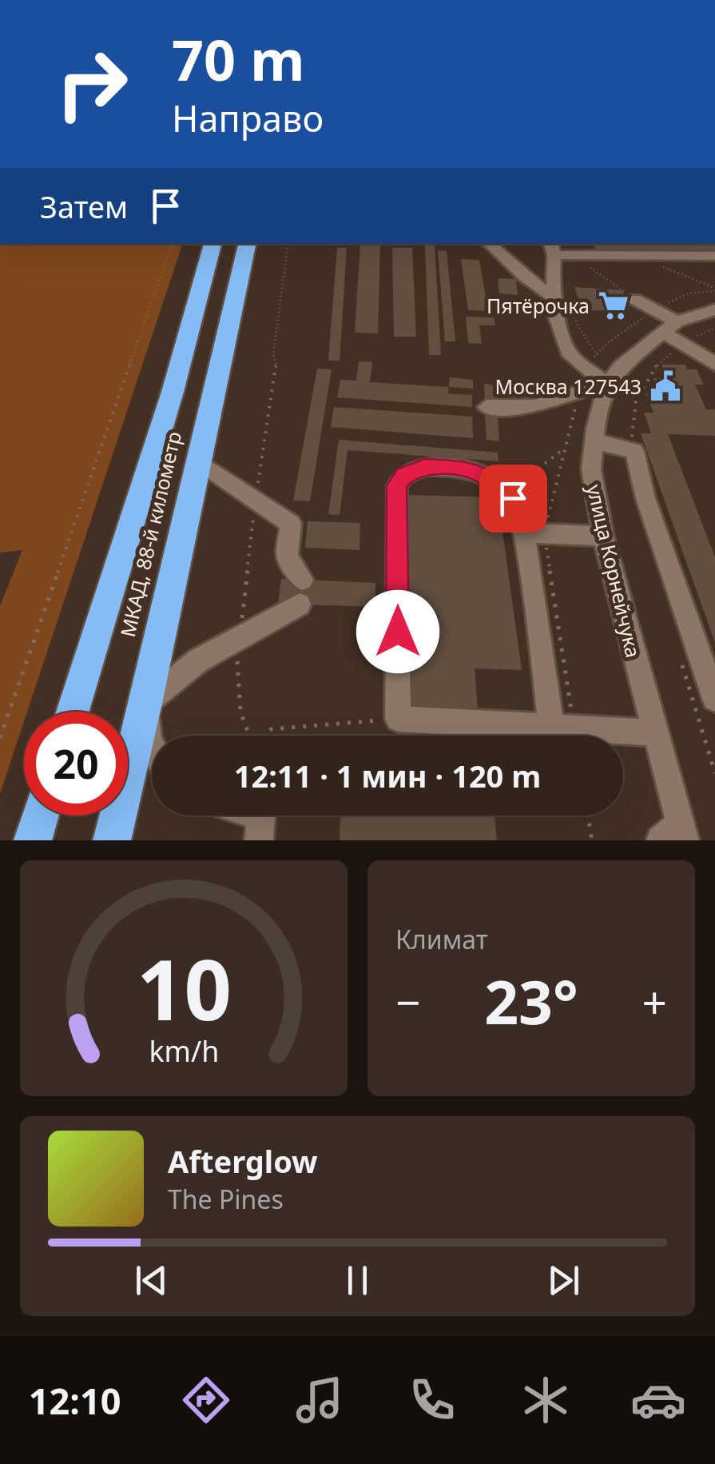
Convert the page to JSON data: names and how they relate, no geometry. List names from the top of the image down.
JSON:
{
  "streets": {
    "highway": ["МКАД, 88-й километр"],
    "street": ["улица Корнейчука"]
  },
  "places": {
    "supermarket": ["Пятёрочка"],
    "public building": ["Москва 127543"]
  },
  "page": {
    "turn": ["70 m", "Направо"],
    "then": "Затем",
    "limit": "20",
    "trip": "12:11 · 1 мин · 120 m",
    "tile": "Климат",
    "heat": ["−", "23°", "+"],
    "song": ["Afterglow", "The Pines"],
    "tabs": "12:10",
    "gauge": ["10", "km/h"]
  }
}
